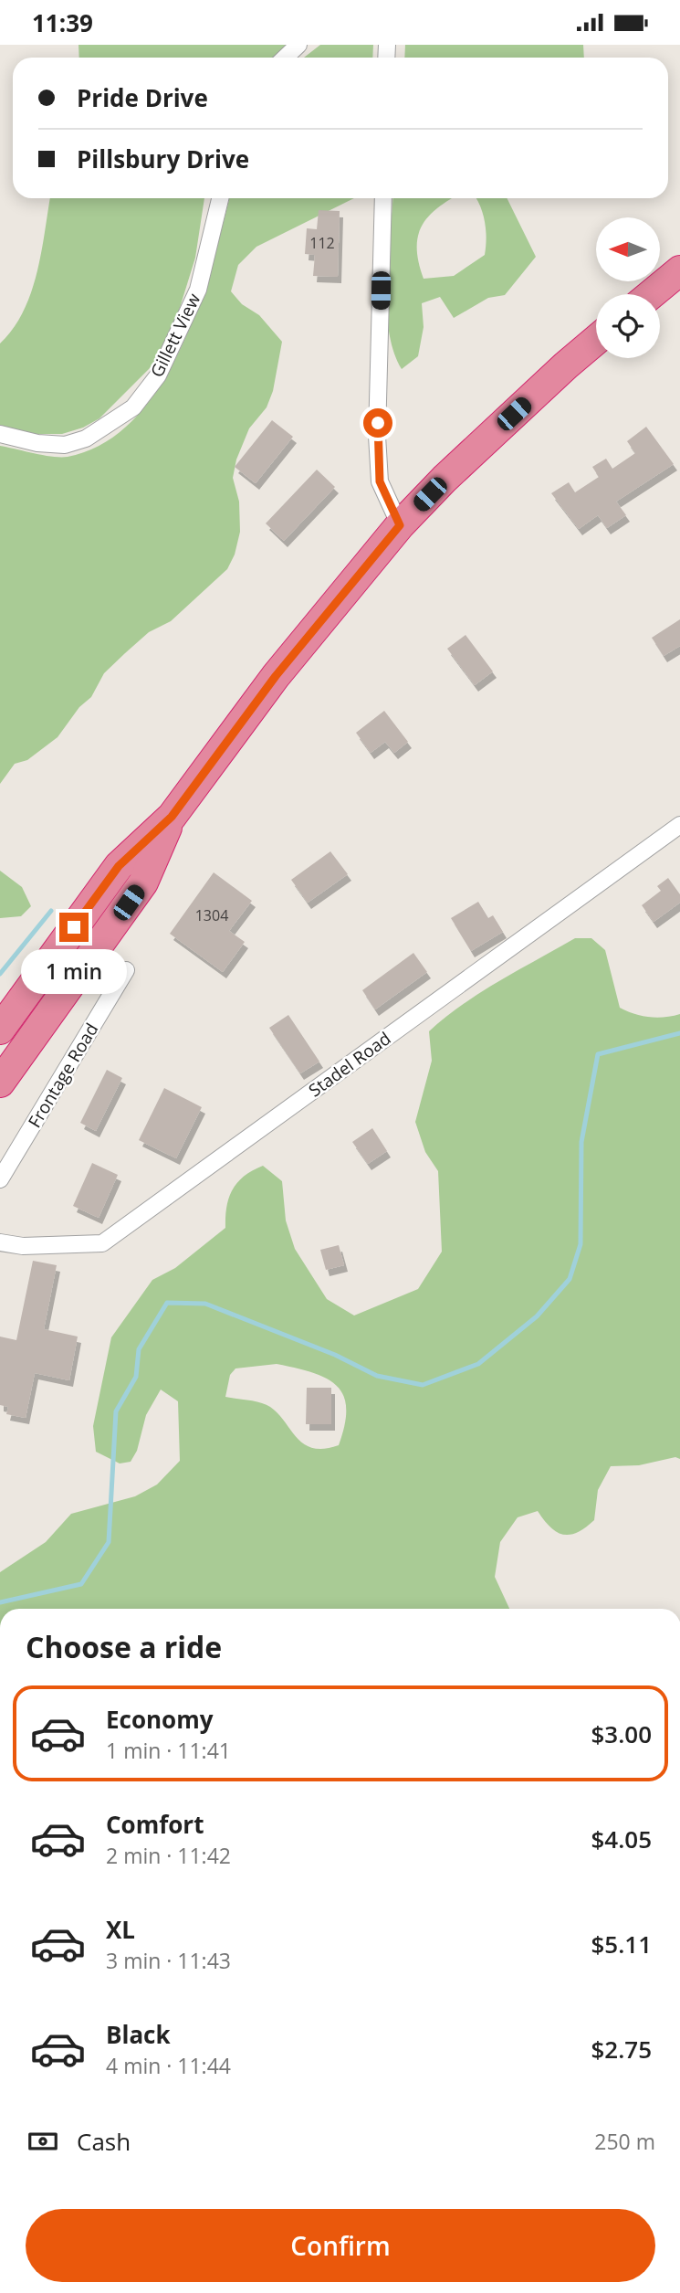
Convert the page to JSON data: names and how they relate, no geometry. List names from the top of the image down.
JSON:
{
  "streets": {
    "street": ["Gillett View", "Stadel Road", "Frontage Road"]
  },
  "house_numbers": ["112", "1304"],
  "north": "left",
  "page": {
    "status": "11:39",
    "banner": ["Pride Drive", "Pillsbury Drive"],
    "bubble": "1 min",
    "heading": "Choose a ride",
    "list": [
      {
        "name": "Economy",
        "note": "1 min · 11:41",
        "value": "$3.00"
      },
      {
        "name": "Comfort",
        "note": "2 min · 11:42",
        "value": "$4.05"
      },
      {
        "name": "XL",
        "note": "3 min · 11:43",
        "value": "$5.11"
      },
      {
        "name": "Black",
        "note": "4 min · 11:44",
        "value": "$2.75"
      }
    ],
    "pay": ["Cash", "250 m"],
    "buttons": "Confirm"
  }
}
